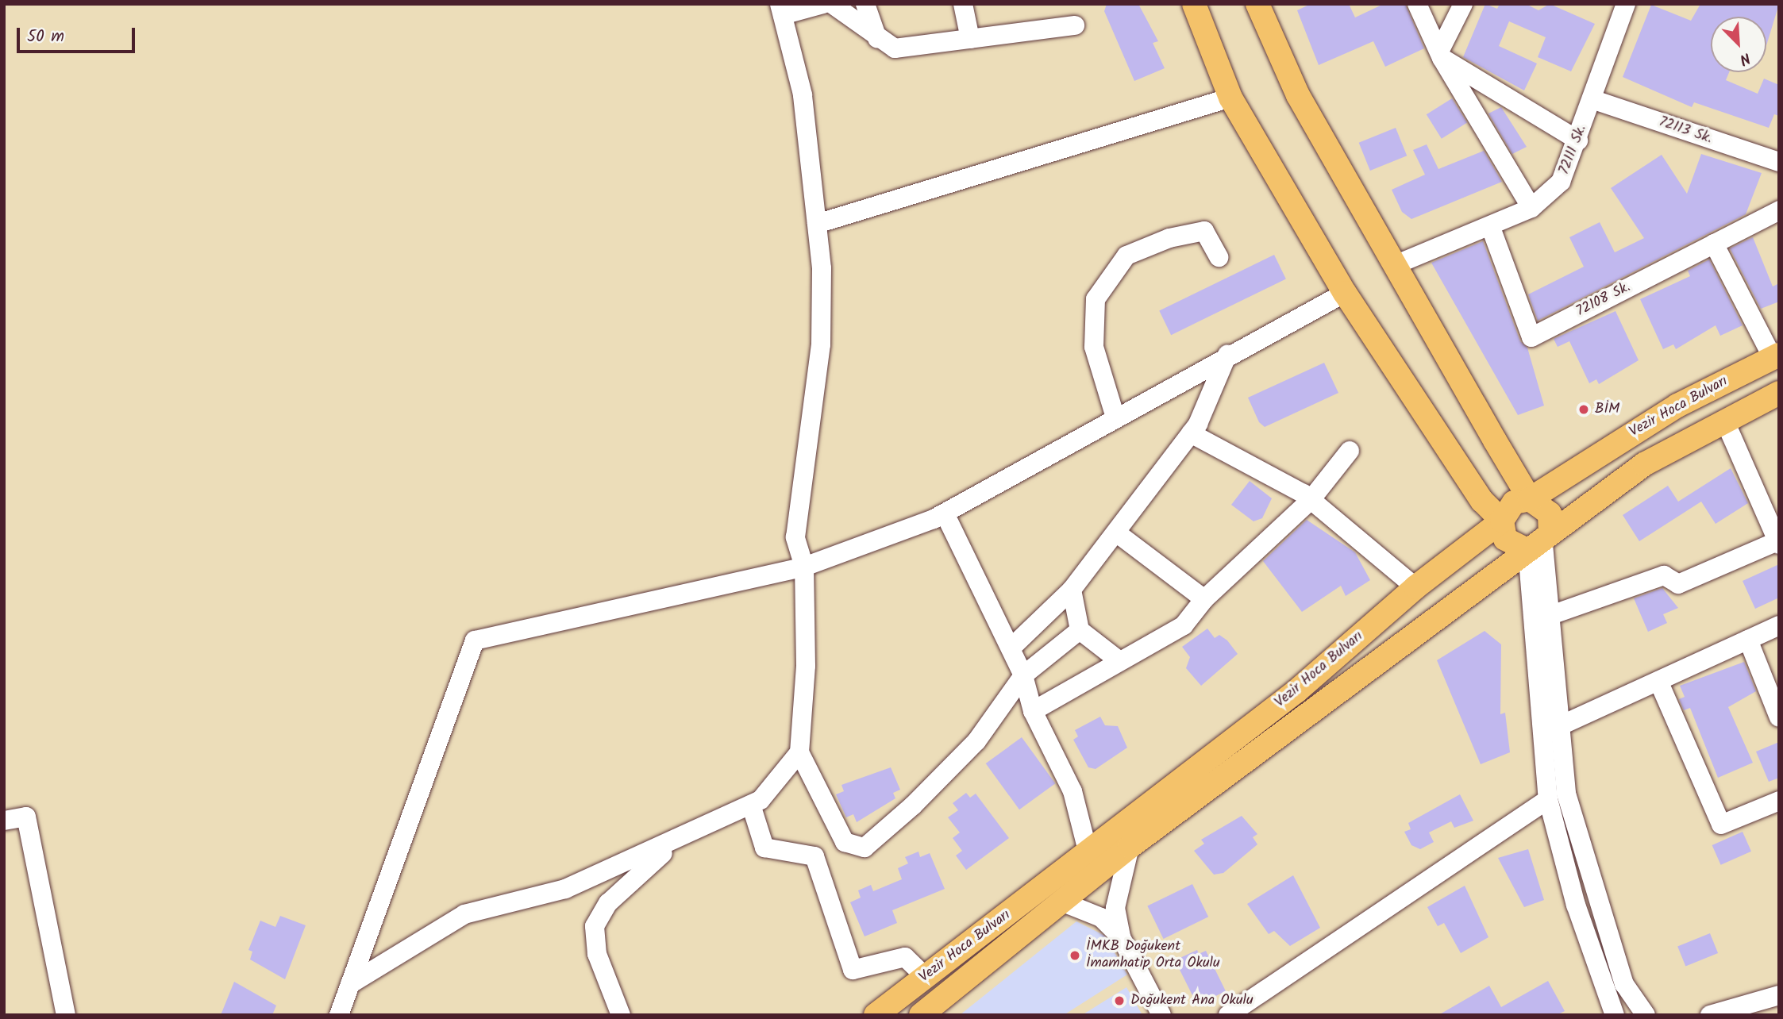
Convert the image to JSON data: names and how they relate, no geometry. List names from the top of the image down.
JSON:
{
  "streets": {
    "main road": ["Vezir Hoca Bulvarı"],
    "street": ["72113 Sk.", "72111 Sk.", "72108 Sk."]
  },
  "crossings": [
    ["72113 Sk.", "72111 Sk."],
    ["72111 Sk.", "72108 Sk."]
  ],
  "places": ["BİM", "İMKB Doğukent İmamhatip Orta Okulu", "Doğukent Ana Okulu"],
  "scale_bar": "50 m",
  "north": "bottom right"
}
